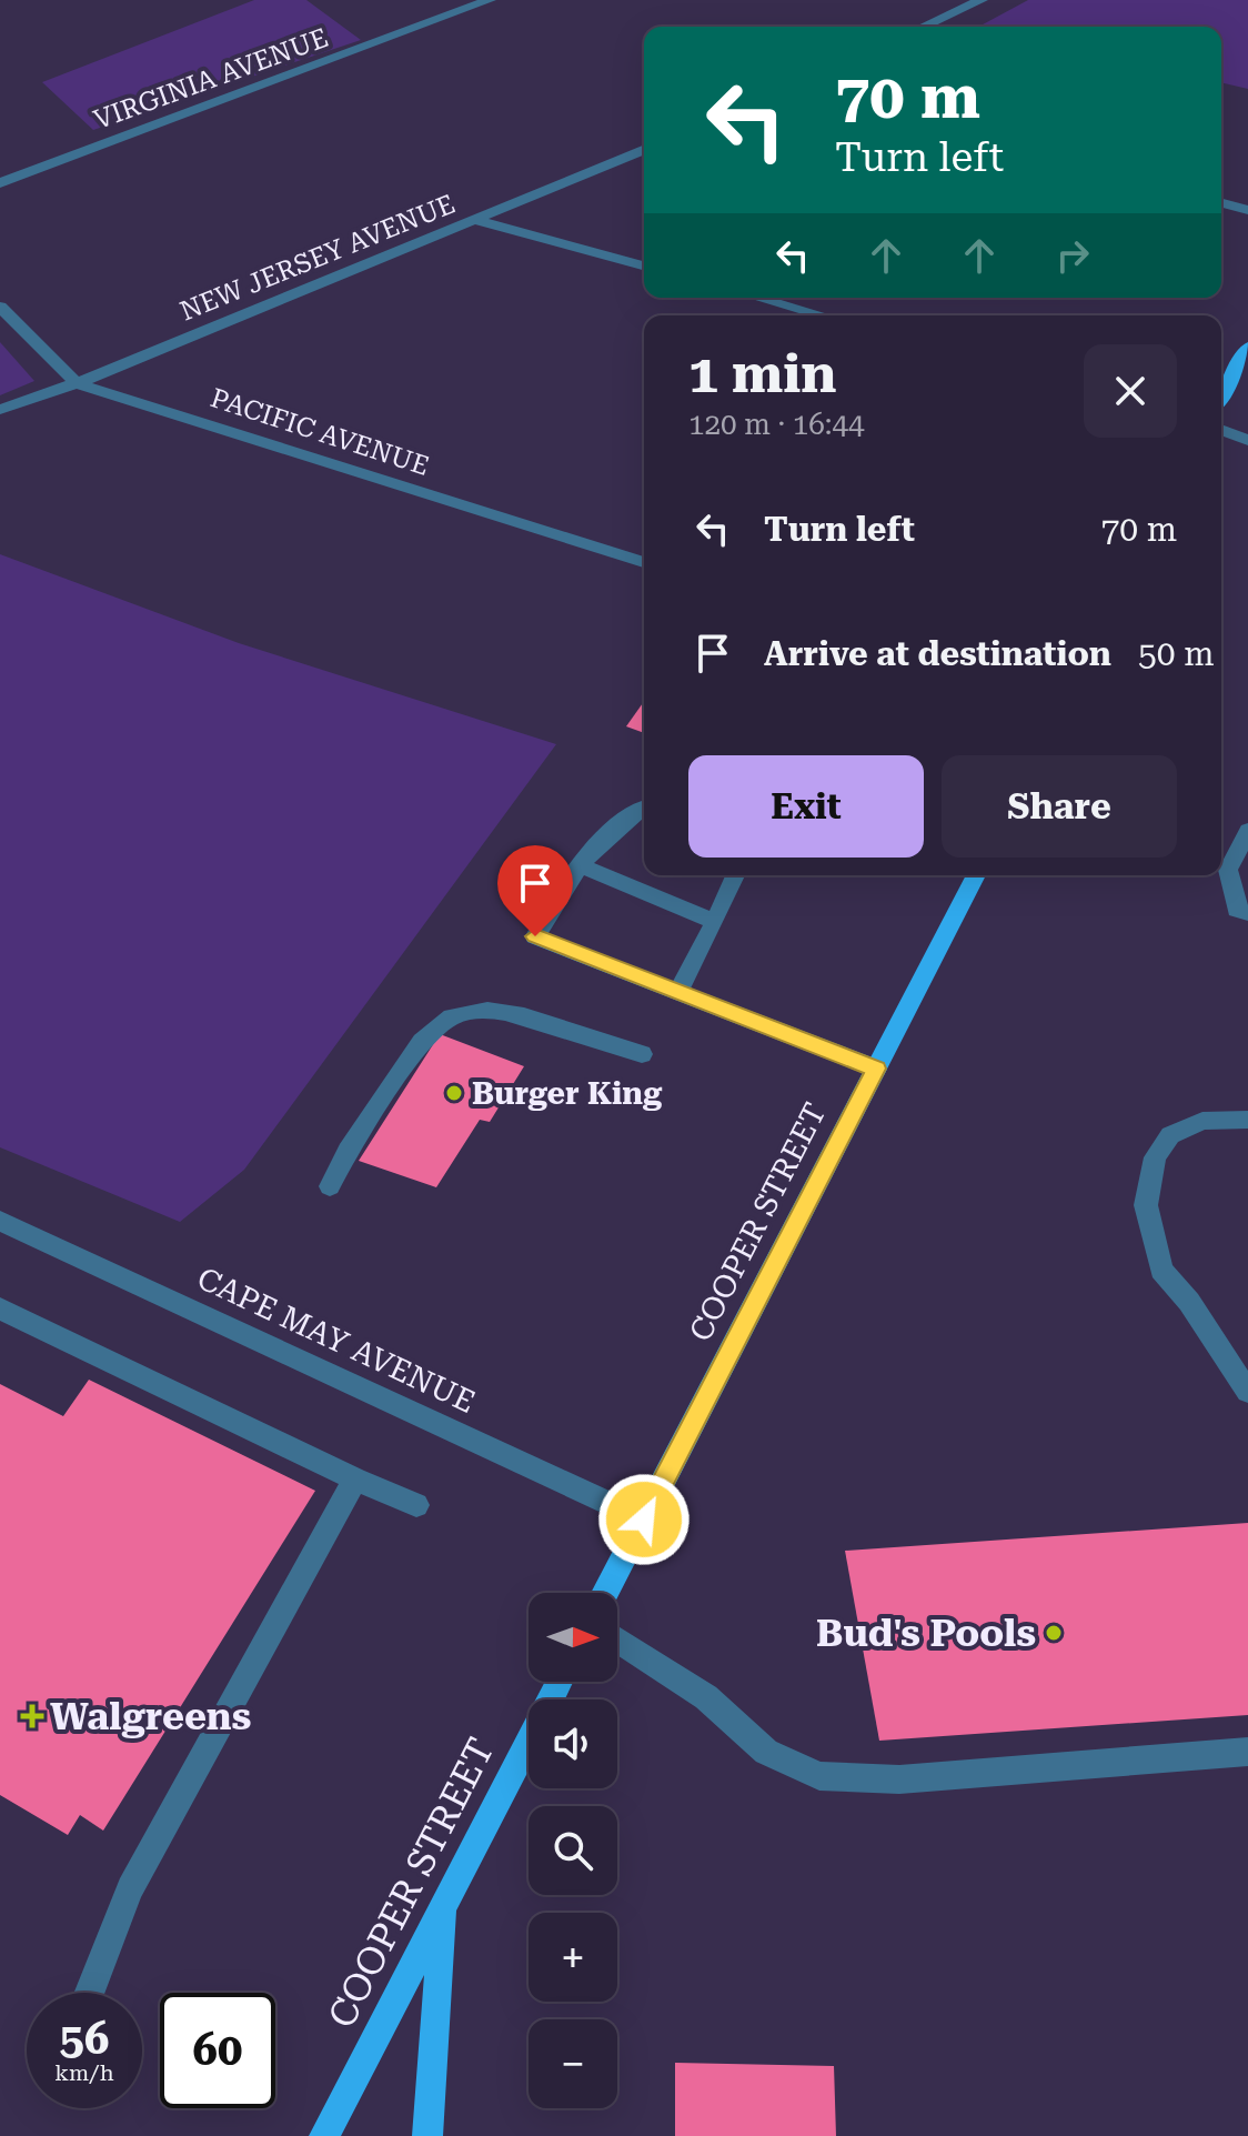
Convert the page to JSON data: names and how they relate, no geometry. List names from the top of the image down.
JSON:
{
  "streets": {
    "main road": ["COOPER STREET"],
    "street": [
      "VIRGINIA AVENUE",
      "NEW JERSEY AVENUE",
      "PACIFIC AVENUE",
      "CAPE MAY AVENUE"
    ]
  },
  "crossings": [
    ["NEW JERSEY AVENUE", "PACIFIC AVENUE"],
    ["COOPER STREET", "CAPE MAY AVENUE"]
  ],
  "places": {
    "other": ["Burger King", "Bud's Pools"],
    "health": ["Walgreens"]
  },
  "north": "right",
  "page": {
    "turn": ["70 m", "Turn left"],
    "heading": ["1 min", "120 m · 16:44"],
    "list": [
      {
        "name": "Turn left",
        "value": "70 m"
      },
      {
        "name": "Arrive at destination",
        "value": "50 m"
      }
    ],
    "buttons": ["Exit", "Share"],
    "map_buttons": ["+", "−"],
    "speed": "56 km/h",
    "limit": "60"
  }
}
